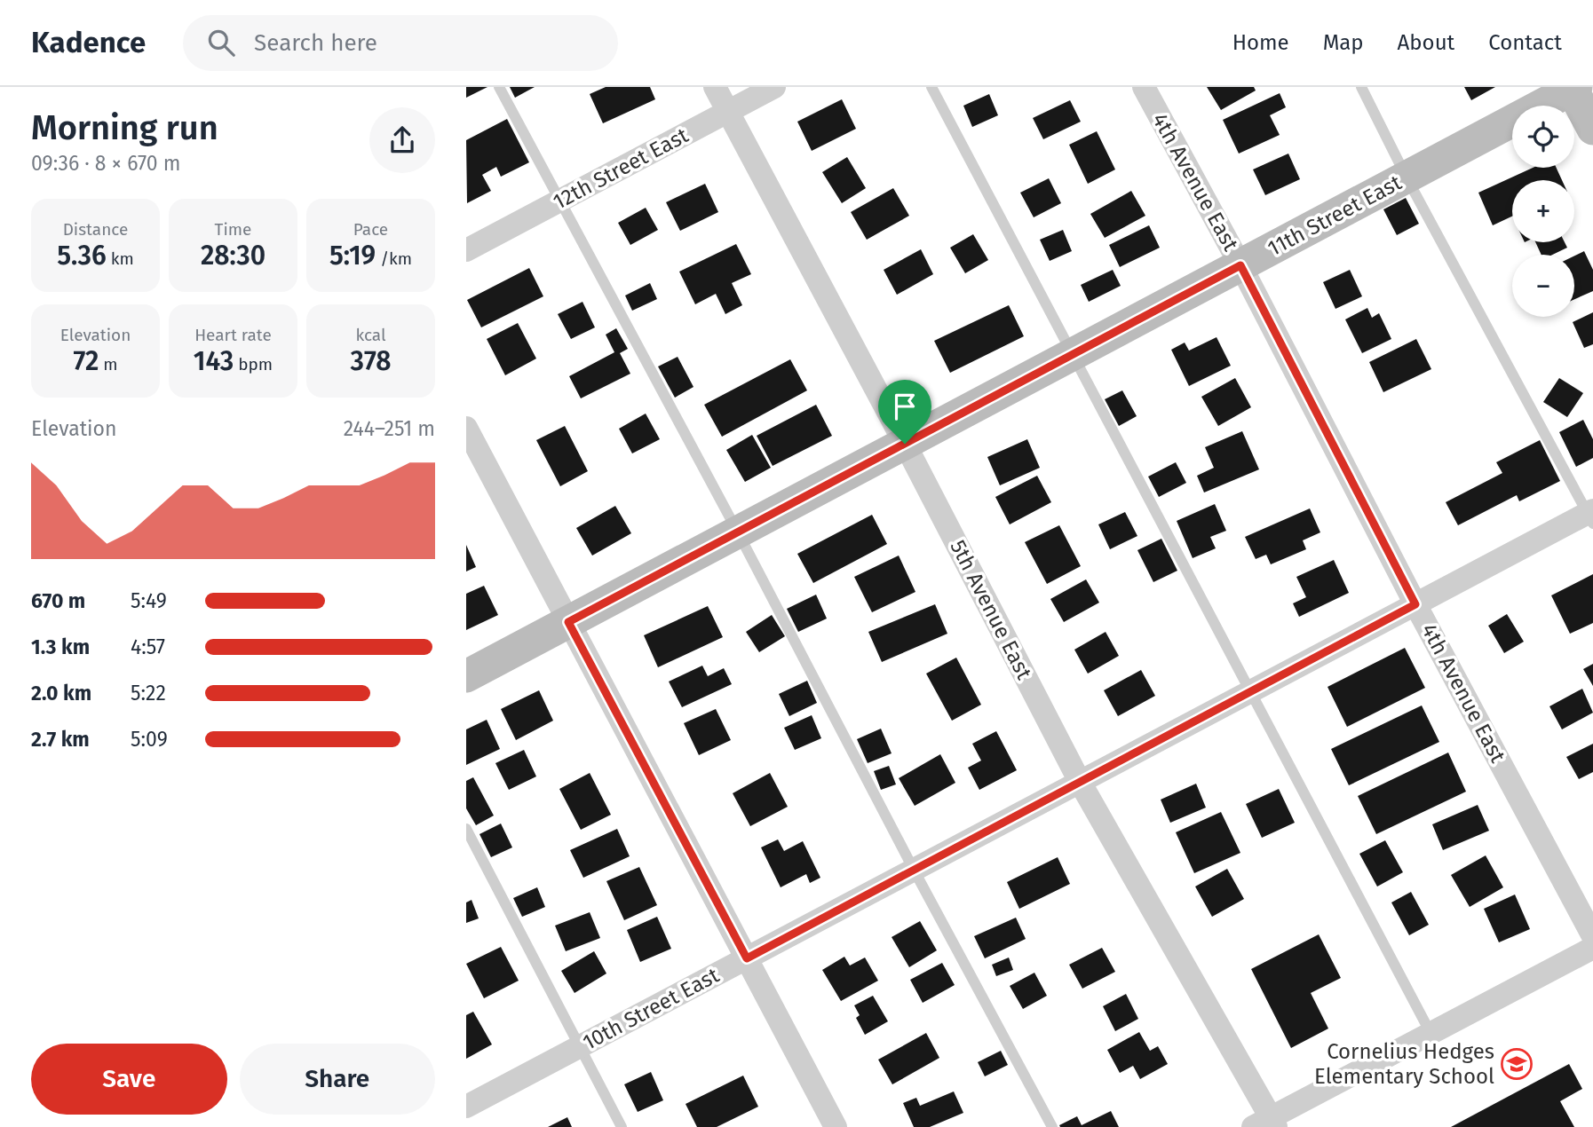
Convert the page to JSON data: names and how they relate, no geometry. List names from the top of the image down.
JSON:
{
  "streets": {
    "street": [
      "12th Street East",
      "4th Avenue East",
      "11th Street East",
      "5th Avenue East",
      "10th Street East"
    ]
  },
  "crossings": [
    ["12th Street East", "5th Avenue East"],
    ["4th Avenue East", "11th Street East"],
    ["4th Avenue East", "10th Street East"],
    ["11th Street East", "5th Avenue East"],
    ["5th Avenue East", "10th Street East"]
  ],
  "places": {
    "school or university": ["Cornelius Hedges Elementary School"]
  },
  "page": {
    "header": "Kadence",
    "search": "Search here",
    "nav": [
      "Home",
      "Map",
      "About",
      "Contact"
    ],
    "heading": ["Morning run", "09:36 · 8 × 670 m"],
    "map_buttons": ["+", "−"],
    "stats": [
      ["Distance", "5.36 km"],
      ["Time", "28:30"],
      ["Pace", "5:19 /km"],
      ["Elevation", "72 m"],
      ["Heart rate", "143 bpm"],
      ["kcal", "378"]
    ],
    "chart": ["Elevation", "244–251 m"],
    "list": [
      {
        "name": "670 m",
        "note": "5:49"
      },
      {
        "name": "1.3 km",
        "note": "4:57"
      },
      {
        "name": "2.0 km",
        "note": "5:22"
      },
      {
        "name": "2.7 km",
        "note": "5:09"
      }
    ],
    "buttons": ["Save", "Share"]
  }
}
